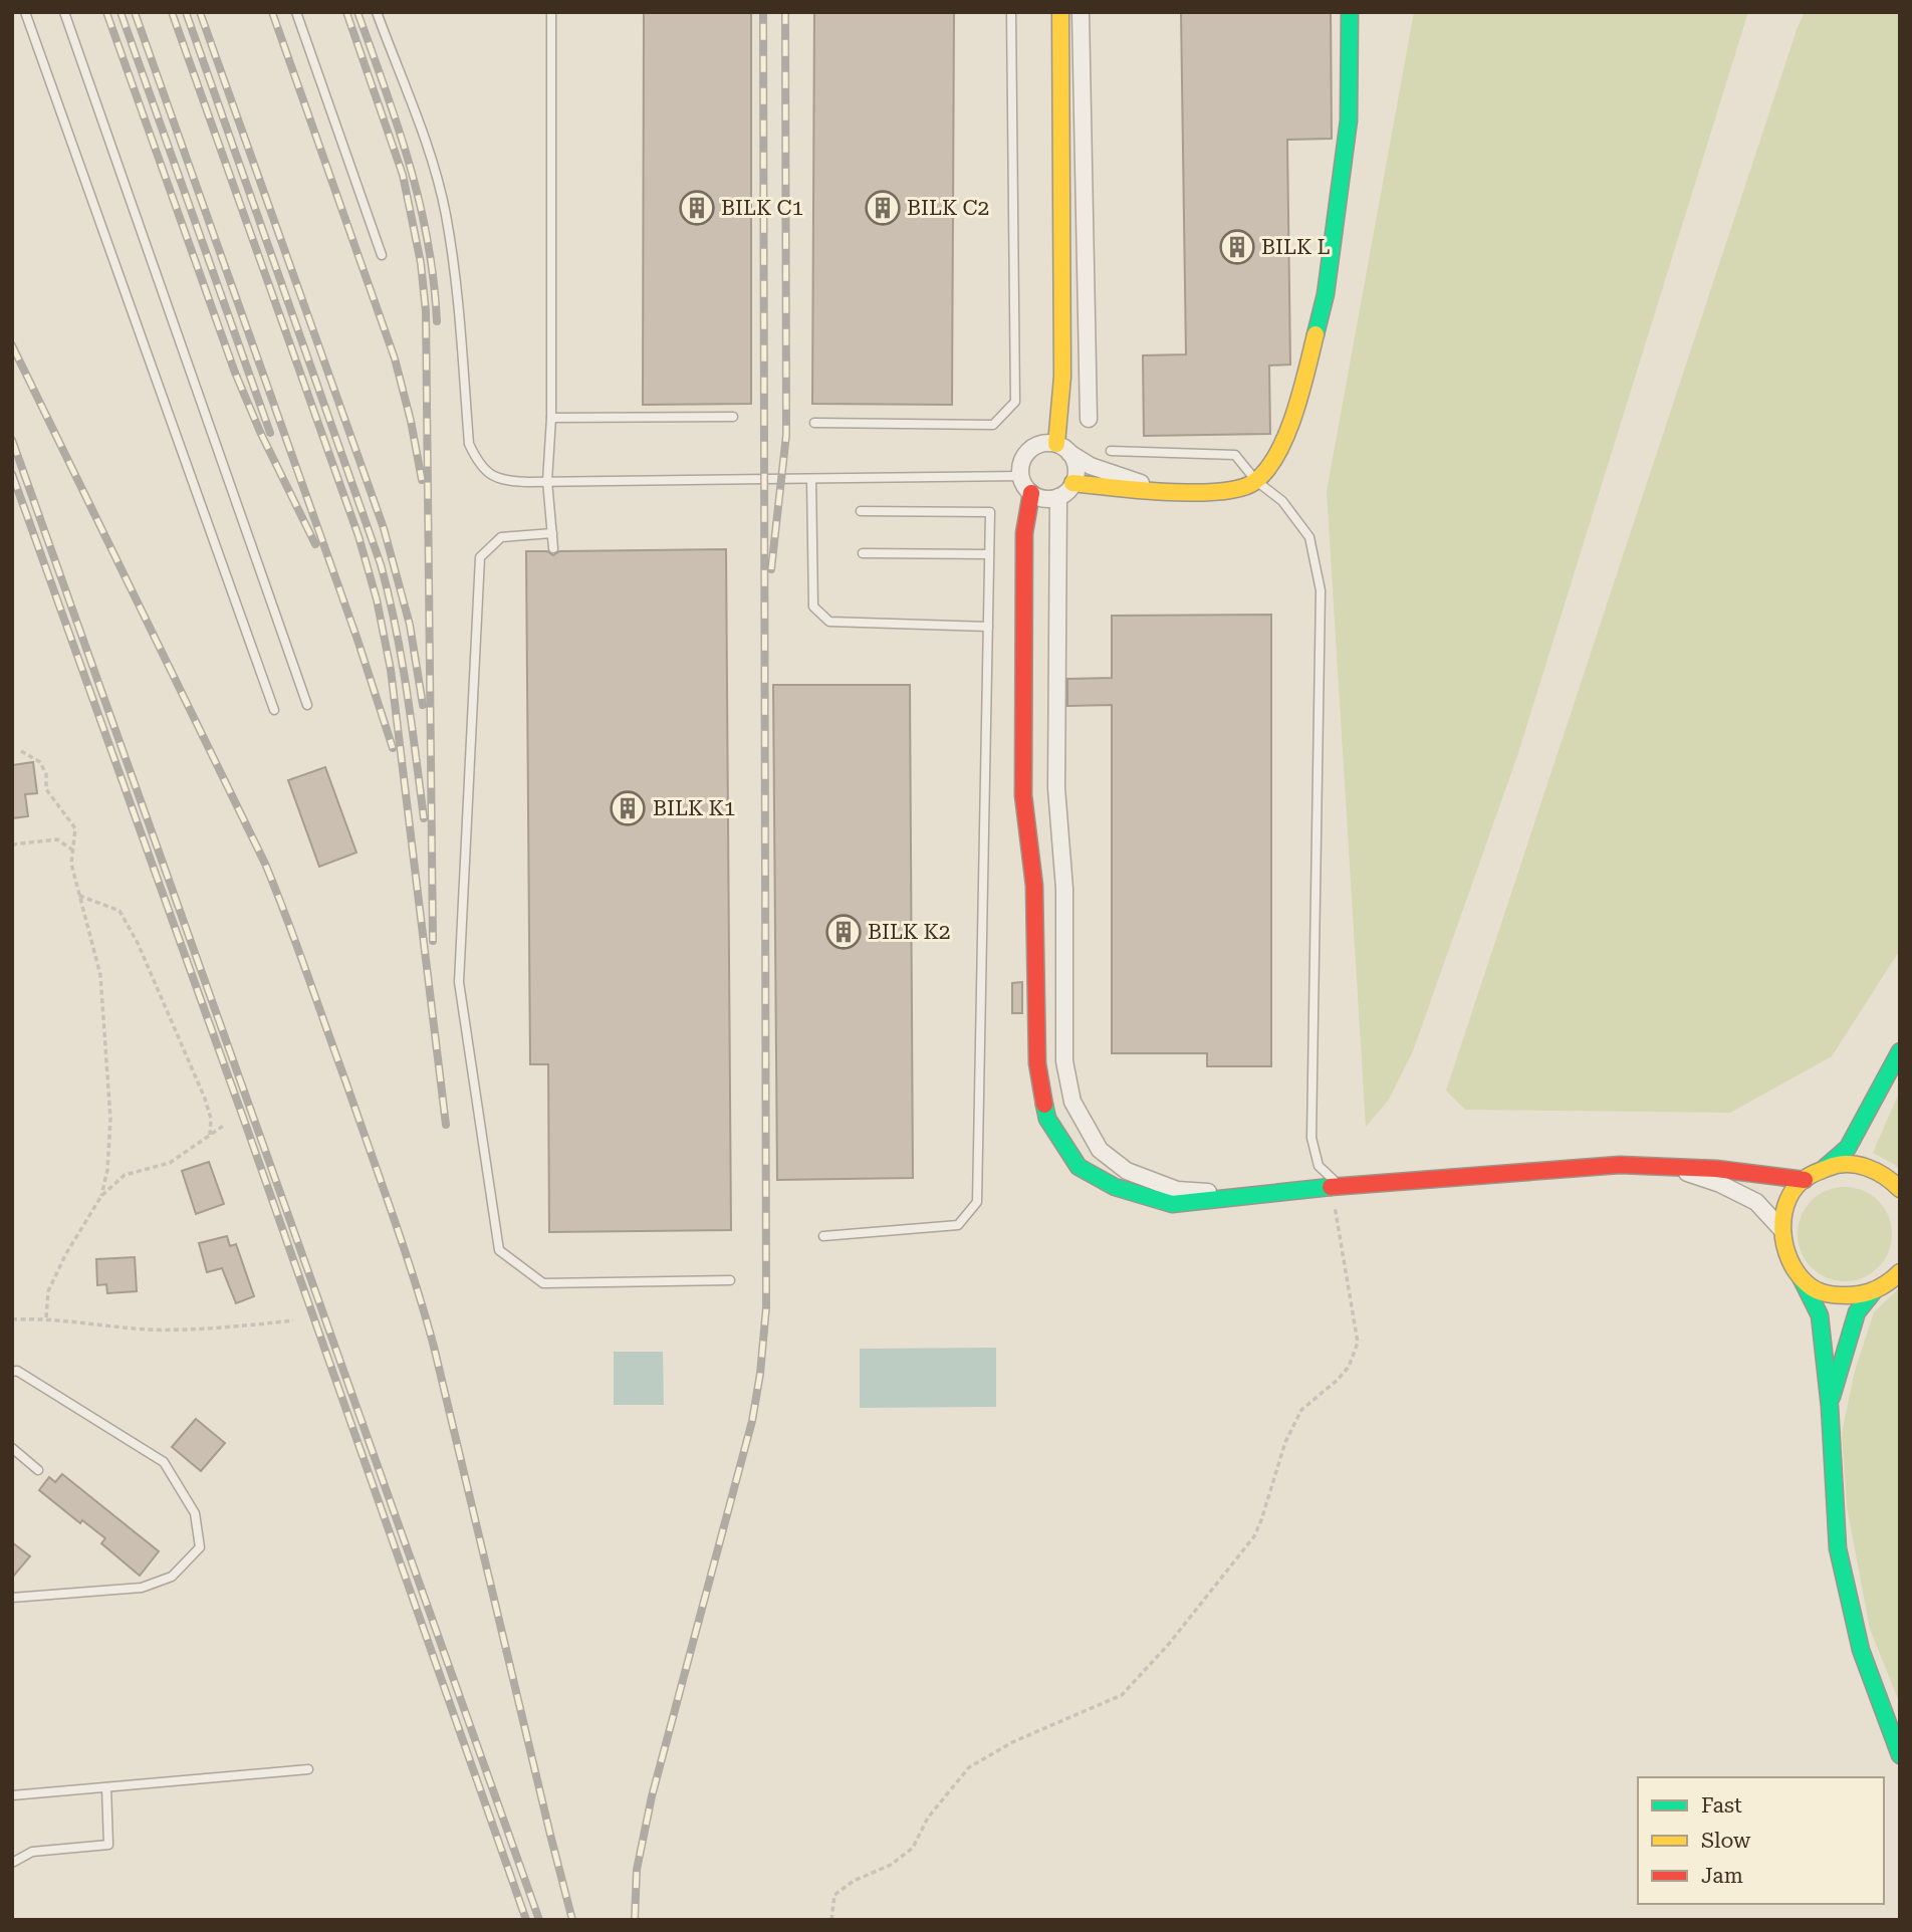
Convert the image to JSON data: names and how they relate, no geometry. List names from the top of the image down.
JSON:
{
  "places": {
    "building": [
      "BILK C1",
      "BILK C2",
      "BILK L",
      "BILK K1",
      "BILK K2"
    ]
  },
  "legend": ["Fast", "Slow", "Jam"]
}
